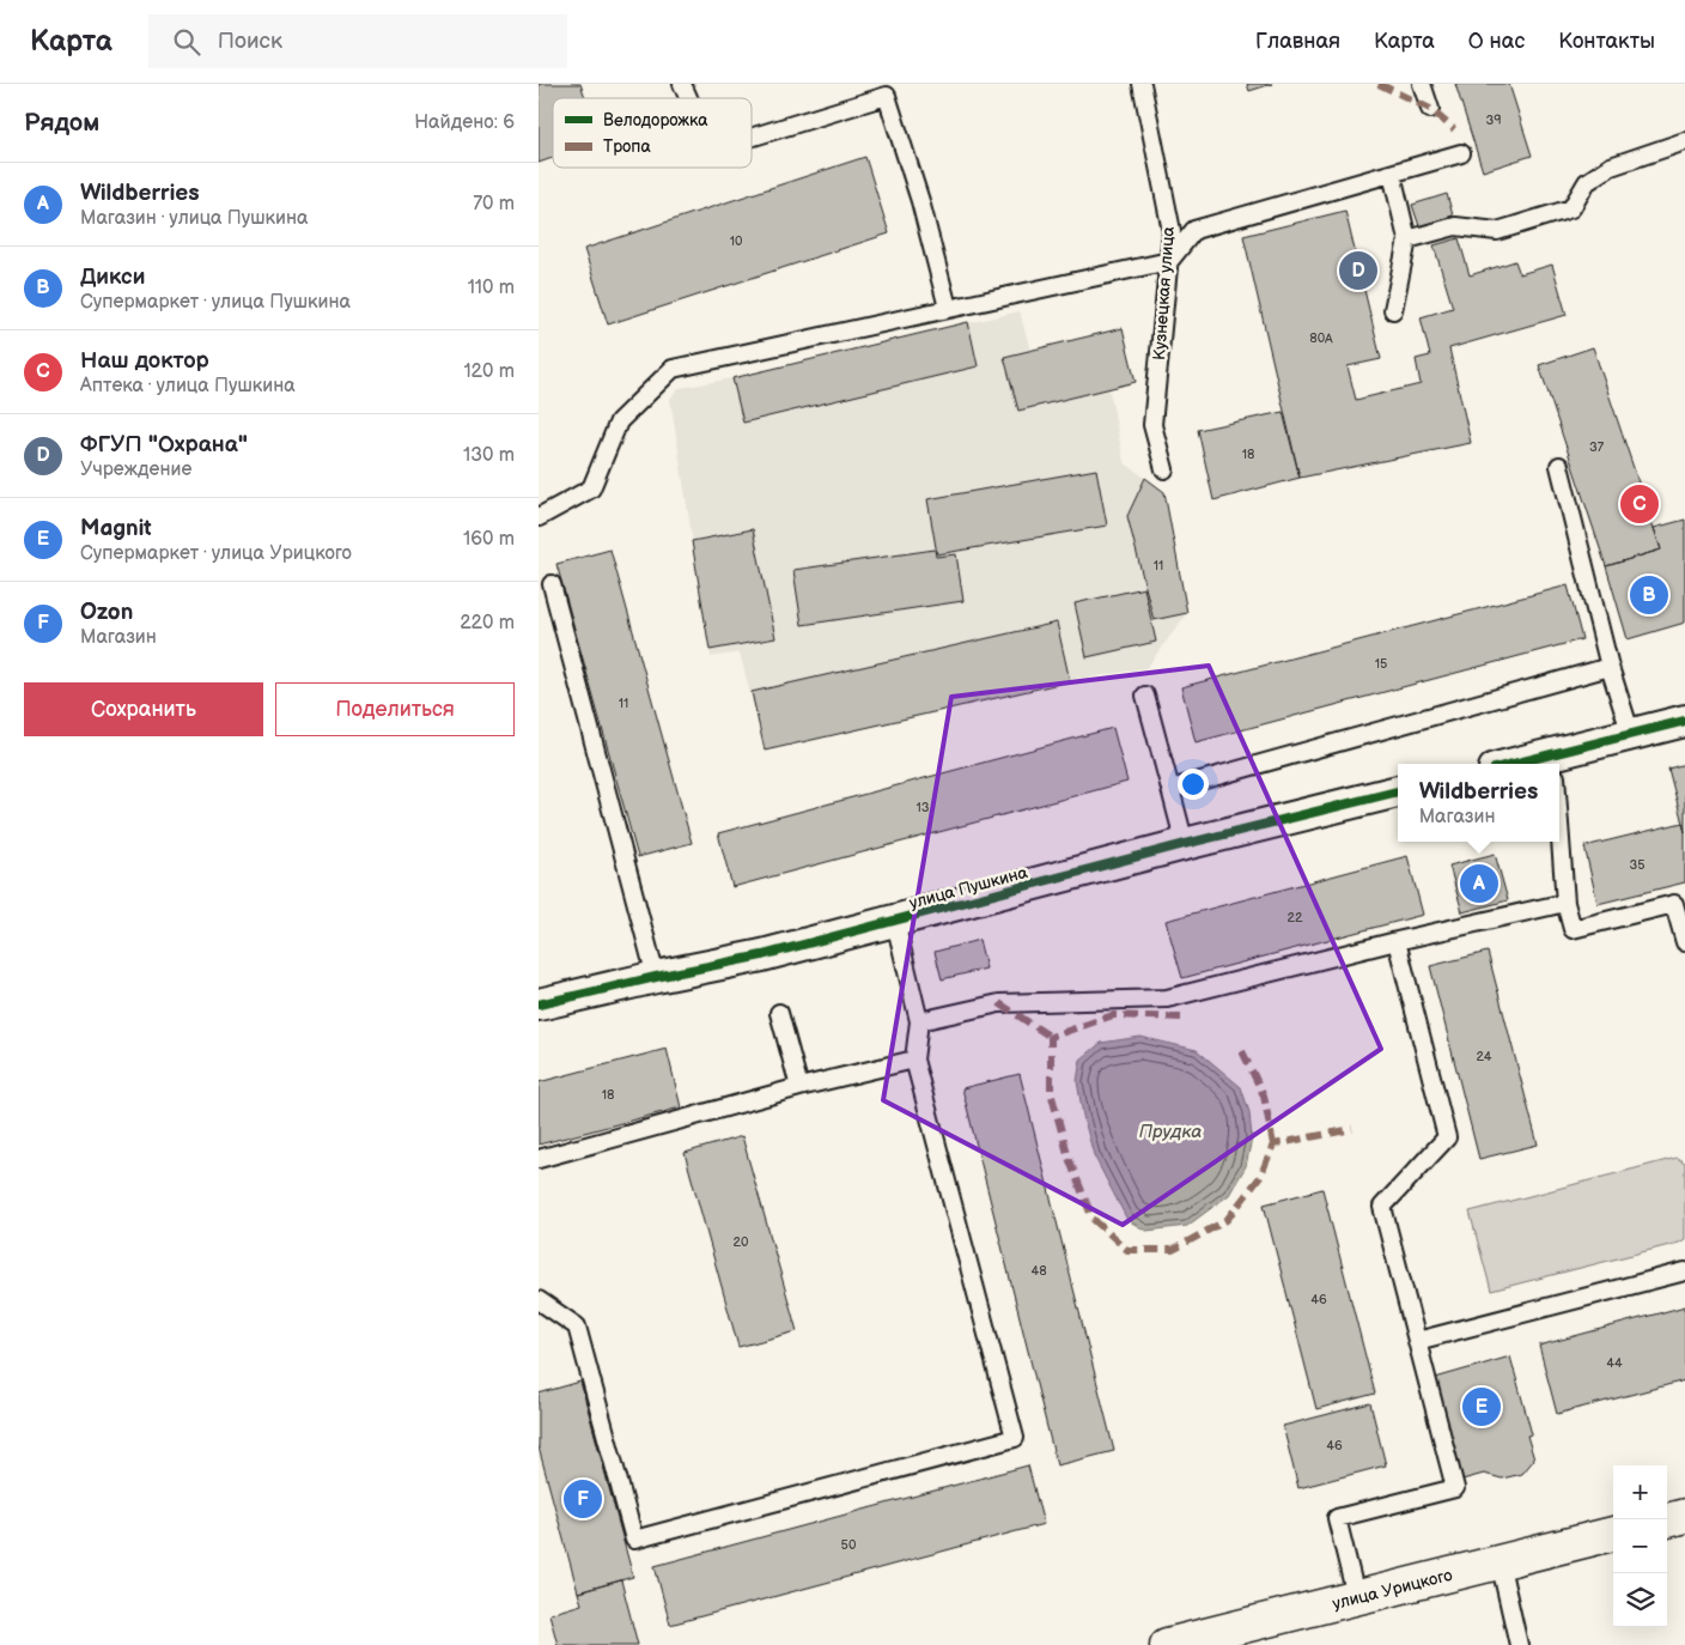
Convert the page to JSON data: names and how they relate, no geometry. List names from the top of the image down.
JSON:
{
  "streets": {
    "highway": ["улица Урицкого"],
    "street": ["улица Пушкина"],
    "lane": ["Кузнецкая улица"]
  },
  "water": ["Прудка"],
  "house_numbers": [
    "39",
    "10",
    "80А",
    "37",
    "18",
    "11",
    "15",
    "11",
    "13",
    "35",
    "22",
    "24",
    "18",
    "20",
    "48",
    "46",
    "44",
    "46",
    "50"
  ],
  "legend": ["Велодорожка", "Тропа"],
  "page": {
    "header": "Карта",
    "search": "Поиск",
    "nav": [
      "Главная",
      "Карта",
      "О нас",
      "Контакты"
    ],
    "heading": ["Рядом", "Найдено: 6"],
    "list": [
      {
        "mark": "A",
        "name": "Wildberries",
        "note": "Магазин · улица Пушкина",
        "value": "70 m"
      },
      {
        "mark": "B",
        "name": "Дикси",
        "note": "Супермаркет · улица Пушкина",
        "value": "110 m"
      },
      {
        "mark": "C",
        "name": "Наш доктор",
        "note": "Аптека · улица Пушкина",
        "value": "120 m"
      },
      {
        "mark": "D",
        "name": "ФГУП \"Охрана\"",
        "note": "Учреждение",
        "value": "130 m"
      },
      {
        "mark": "E",
        "name": "Magnit",
        "note": "Супермаркет · улица Урицкого",
        "value": "160 m"
      },
      {
        "mark": "F",
        "name": "Ozon",
        "note": "Магазин",
        "value": "220 m"
      }
    ],
    "pins": [
      "D",
      "C",
      "B",
      "A",
      "E",
      "F"
    ],
    "buttons": ["Сохранить", "Поделиться"],
    "popup": ["Wildberries", "Магазин"],
    "map_buttons": ["+", "−"]
  }
}
